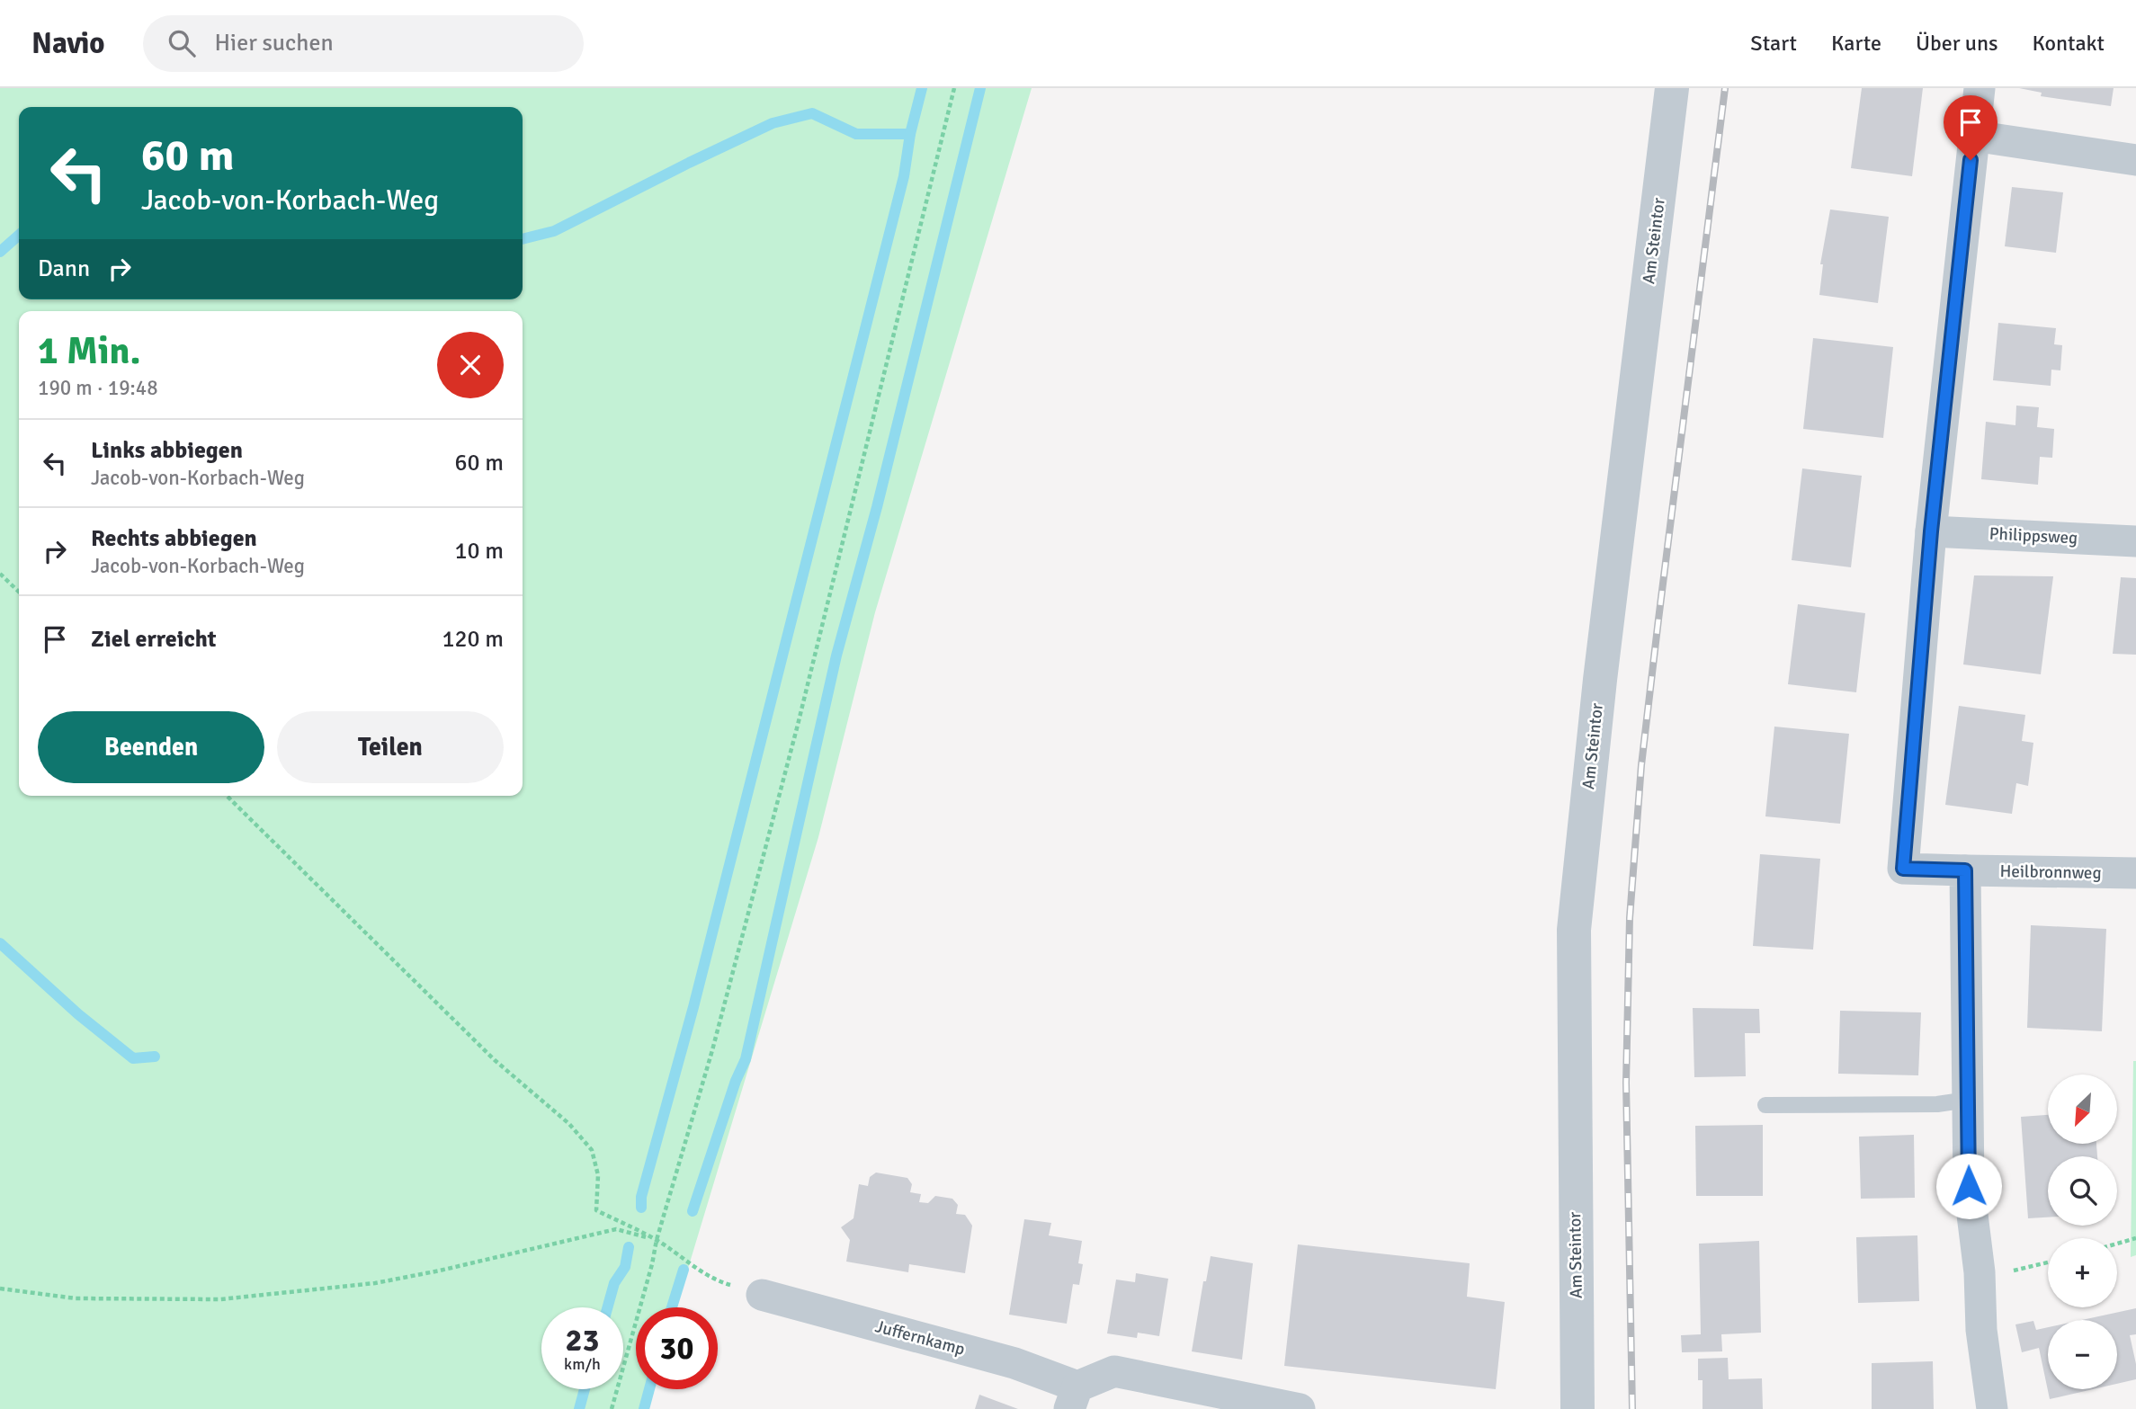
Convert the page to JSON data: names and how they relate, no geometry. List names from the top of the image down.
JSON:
{
  "streets": {
    "street": [
      "Am Steintor",
      "Philippsweg",
      "Heilbronnweg",
      "Juffernkamp"
    ]
  },
  "crossings": [
    ["Philippsweg", "Heilbronnweg"]
  ],
  "north": "bottom left",
  "page": {
    "header": "Navio",
    "search": "Hier suchen",
    "nav": [
      "Start",
      "Karte",
      "Über uns",
      "Kontakt"
    ],
    "turn": ["60 m", "Jacob-von-Korbach-Weg"],
    "then": "Dann",
    "heading": ["1 Min.", "190 m · 19:48"],
    "list": [
      {
        "name": "Links abbiegen",
        "note": "Jacob-von-Korbach-Weg",
        "value": "60 m"
      },
      {
        "name": "Rechts abbiegen",
        "note": "Jacob-von-Korbach-Weg",
        "value": "10 m"
      },
      {
        "name": "Ziel erreicht",
        "value": "120 m"
      }
    ],
    "buttons": ["Beenden", "Teilen"],
    "map_buttons": ["+", "−"],
    "speed": "23 km/h",
    "limit": "30"
  }
}
